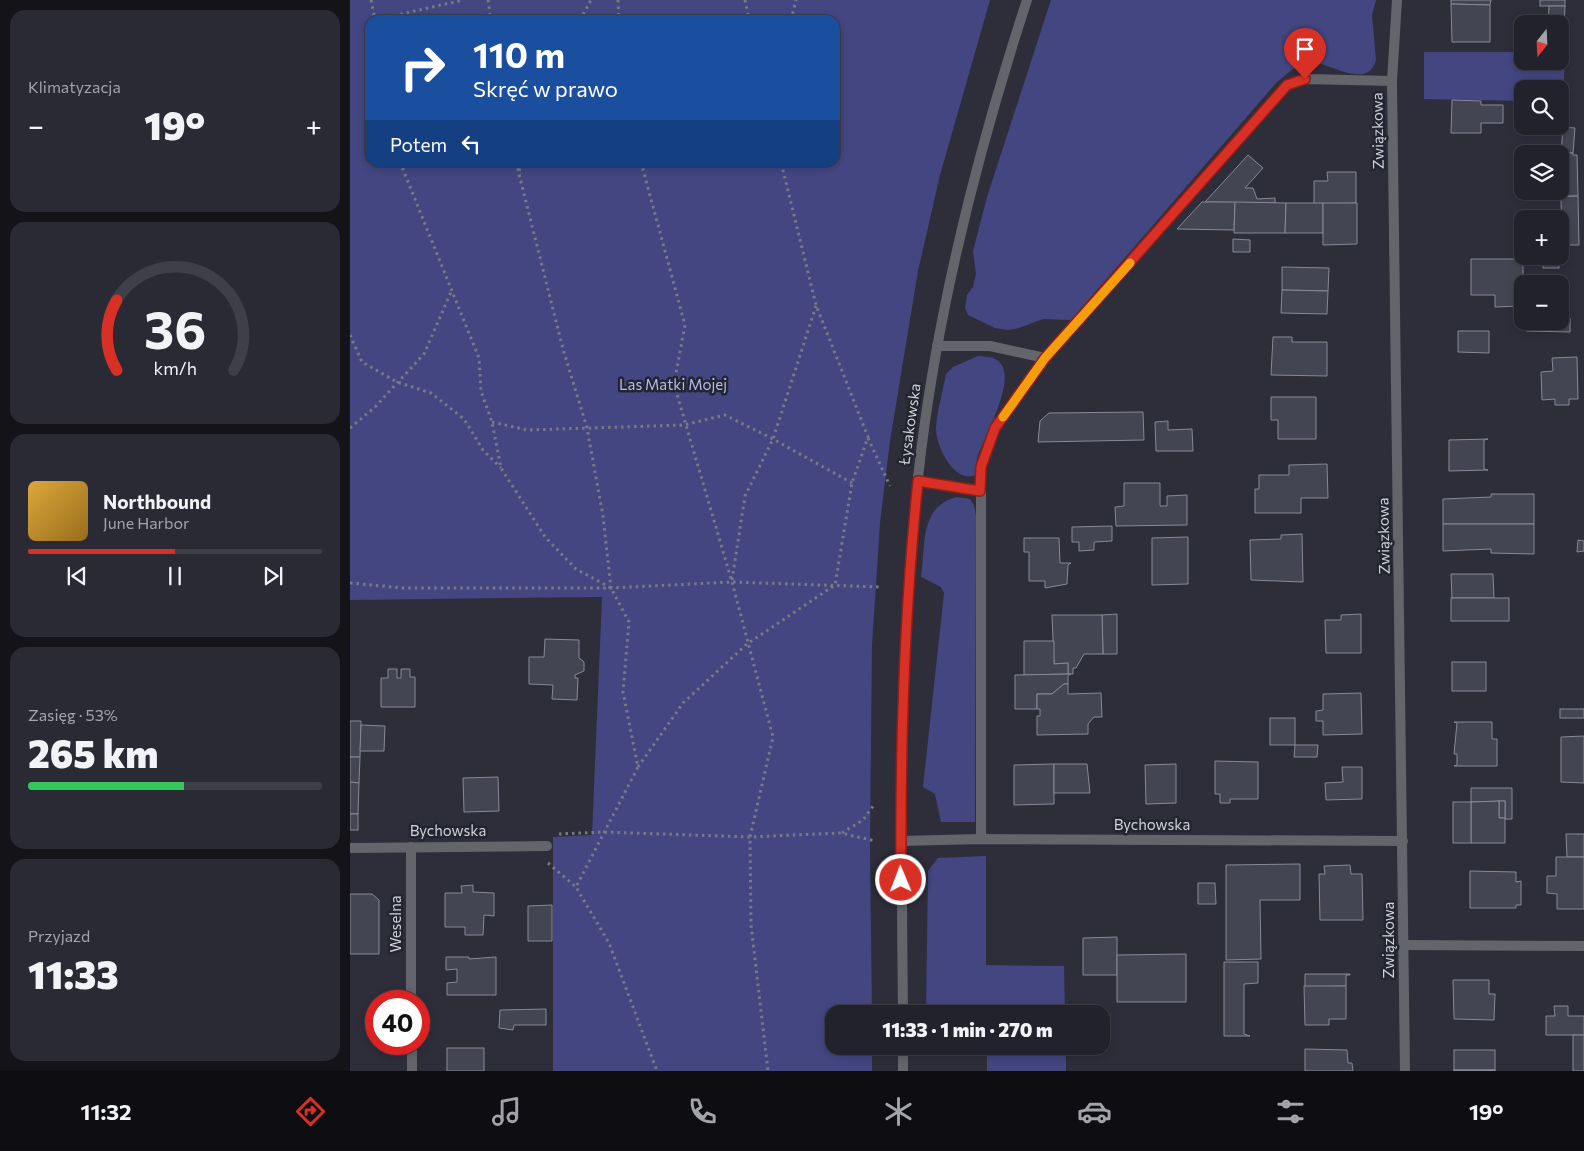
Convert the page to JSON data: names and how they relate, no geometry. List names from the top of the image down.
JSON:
{
  "streets": {
    "street": [
      "Związkowa",
      "Łysakowska",
      "Bychowska",
      "Weselna"
    ]
  },
  "crossings": [
    ["Związkowa", "Bychowska"],
    ["Łysakowska", "Bychowska"],
    ["Bychowska", "Weselna"]
  ],
  "parks": ["Las Matki Mojej"],
  "north": "bottom",
  "page": {
    "tile": [
      "Klimatyzacja",
      ["Zasięg · 53%", "265 km"],
      ["Przyjazd", "11:33"]
    ],
    "map_buttons": ["+", "−"],
    "turn": ["110 m", "Skręć w prawo"],
    "heat": ["−", "19°", "+"],
    "then": "Potem",
    "song": ["Northbound", "June Harbor"],
    "limit": "40",
    "trip": "11:33 · 1 min · 270 m",
    "tabs": ["11:32", "19°"],
    "gauge": ["36", "km/h"]
  }
}
